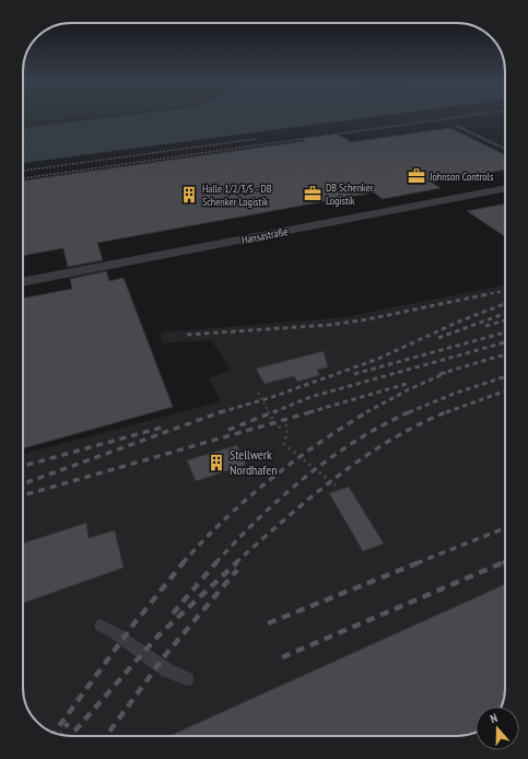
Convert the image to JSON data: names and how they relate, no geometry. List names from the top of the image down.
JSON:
{
  "streets": {
    "street": ["Hansastraße"]
  },
  "places": {
    "office": ["Johnson Controls", "DB Schenker Logistik"],
    "building": ["Halle 1/2/3/5 - DB Schenker Logistik", "Stellwerk Nordhafen"]
  },
  "north": "top"
}
